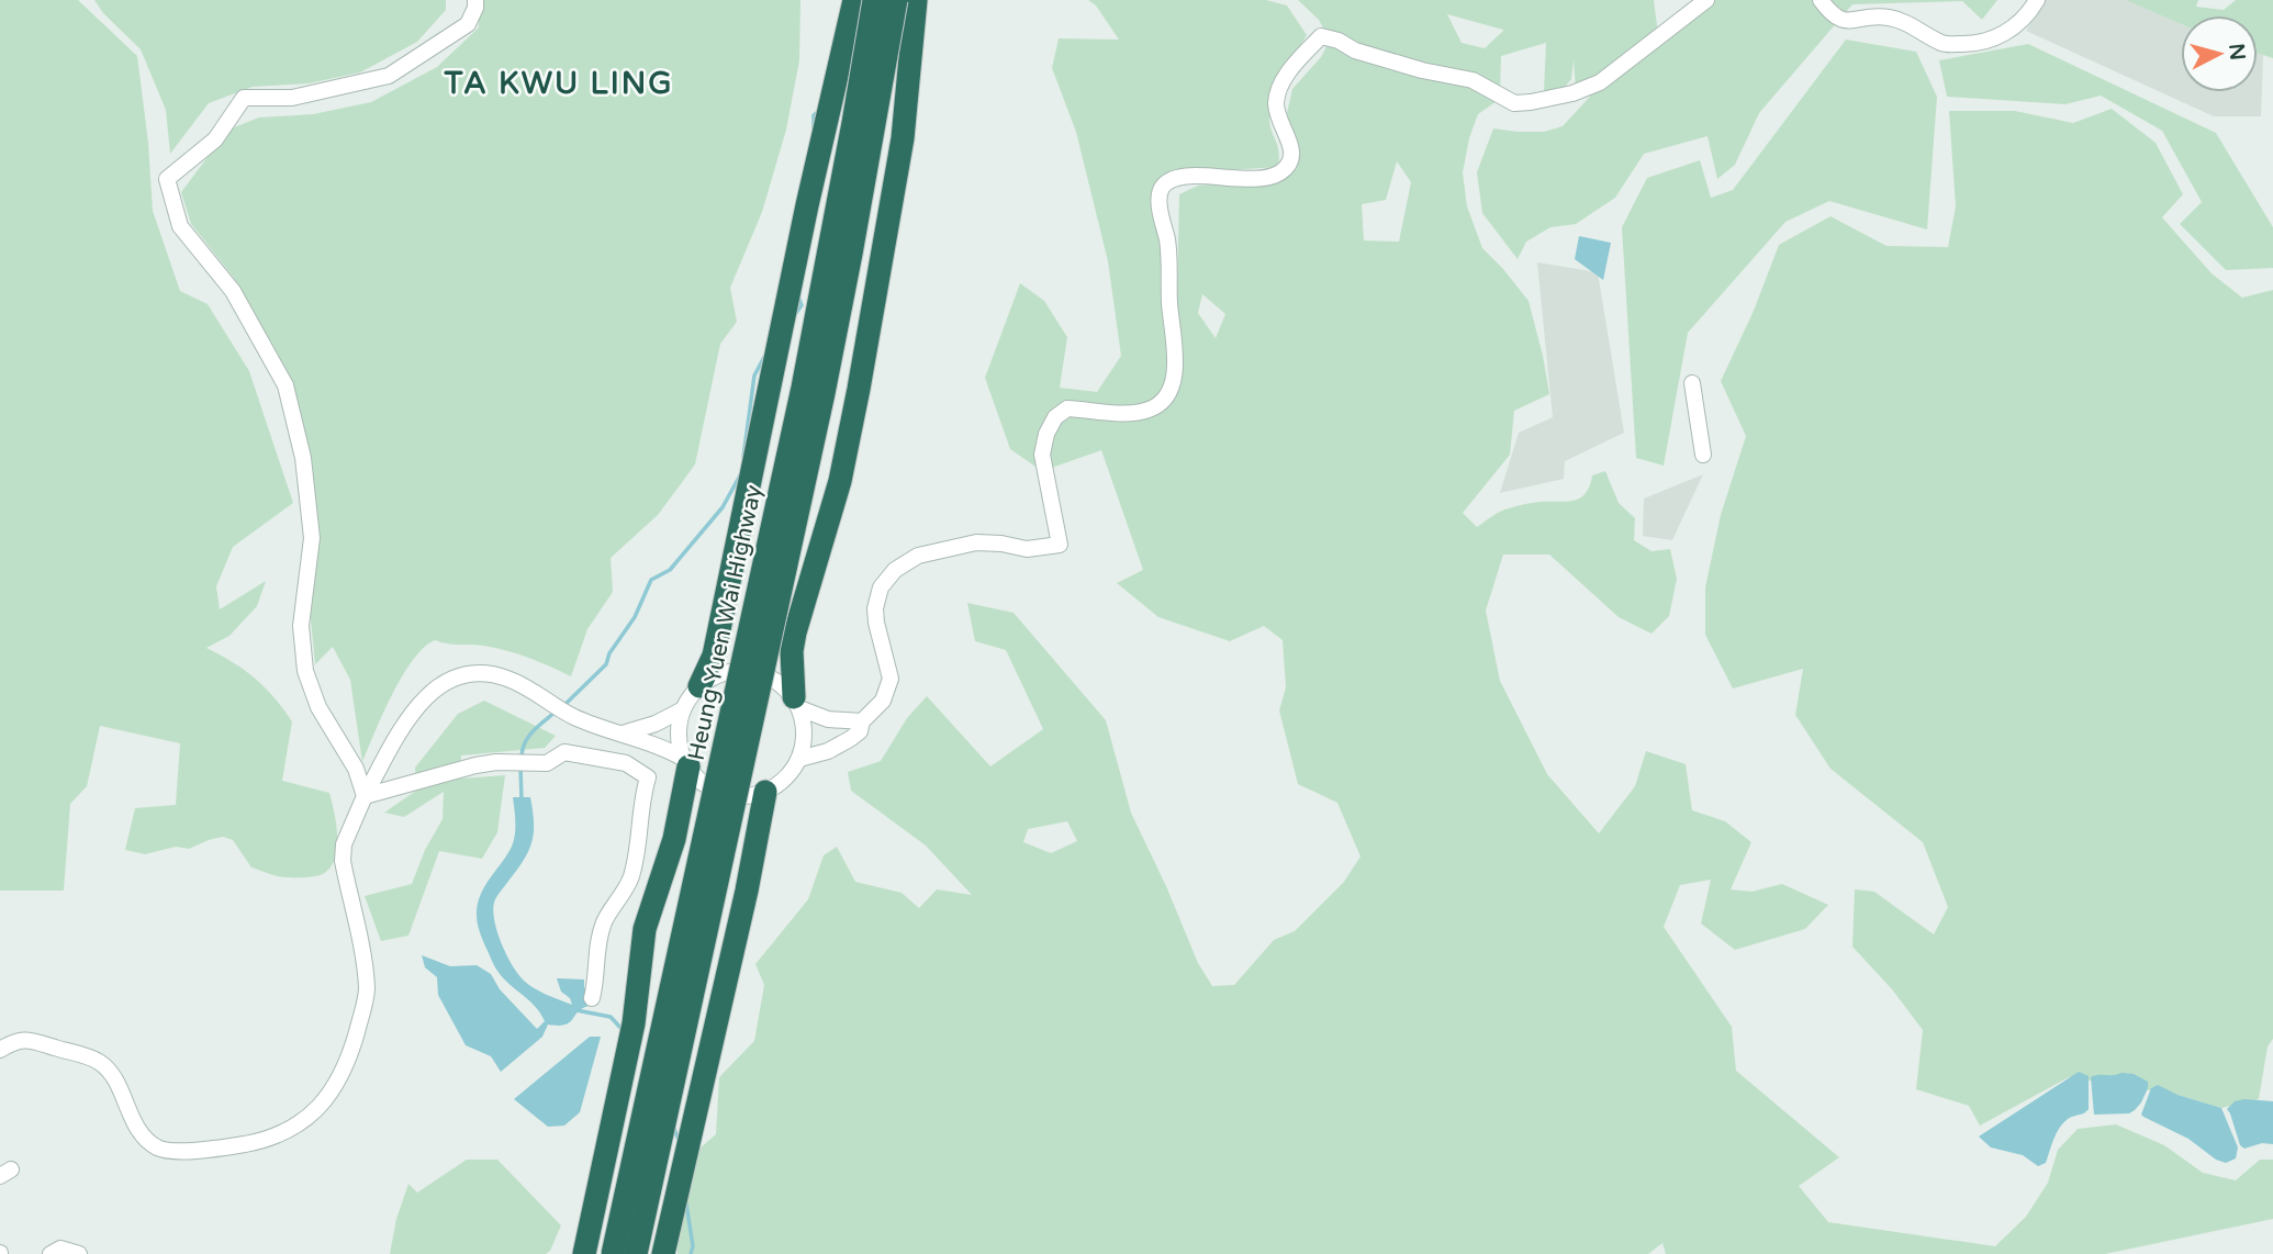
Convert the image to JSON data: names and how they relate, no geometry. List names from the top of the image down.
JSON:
{
  "streets": {
    "highway": ["Heung Yuen Wai Highway"]
  },
  "districts": ["TA KWU LING"],
  "north": "right"
}
